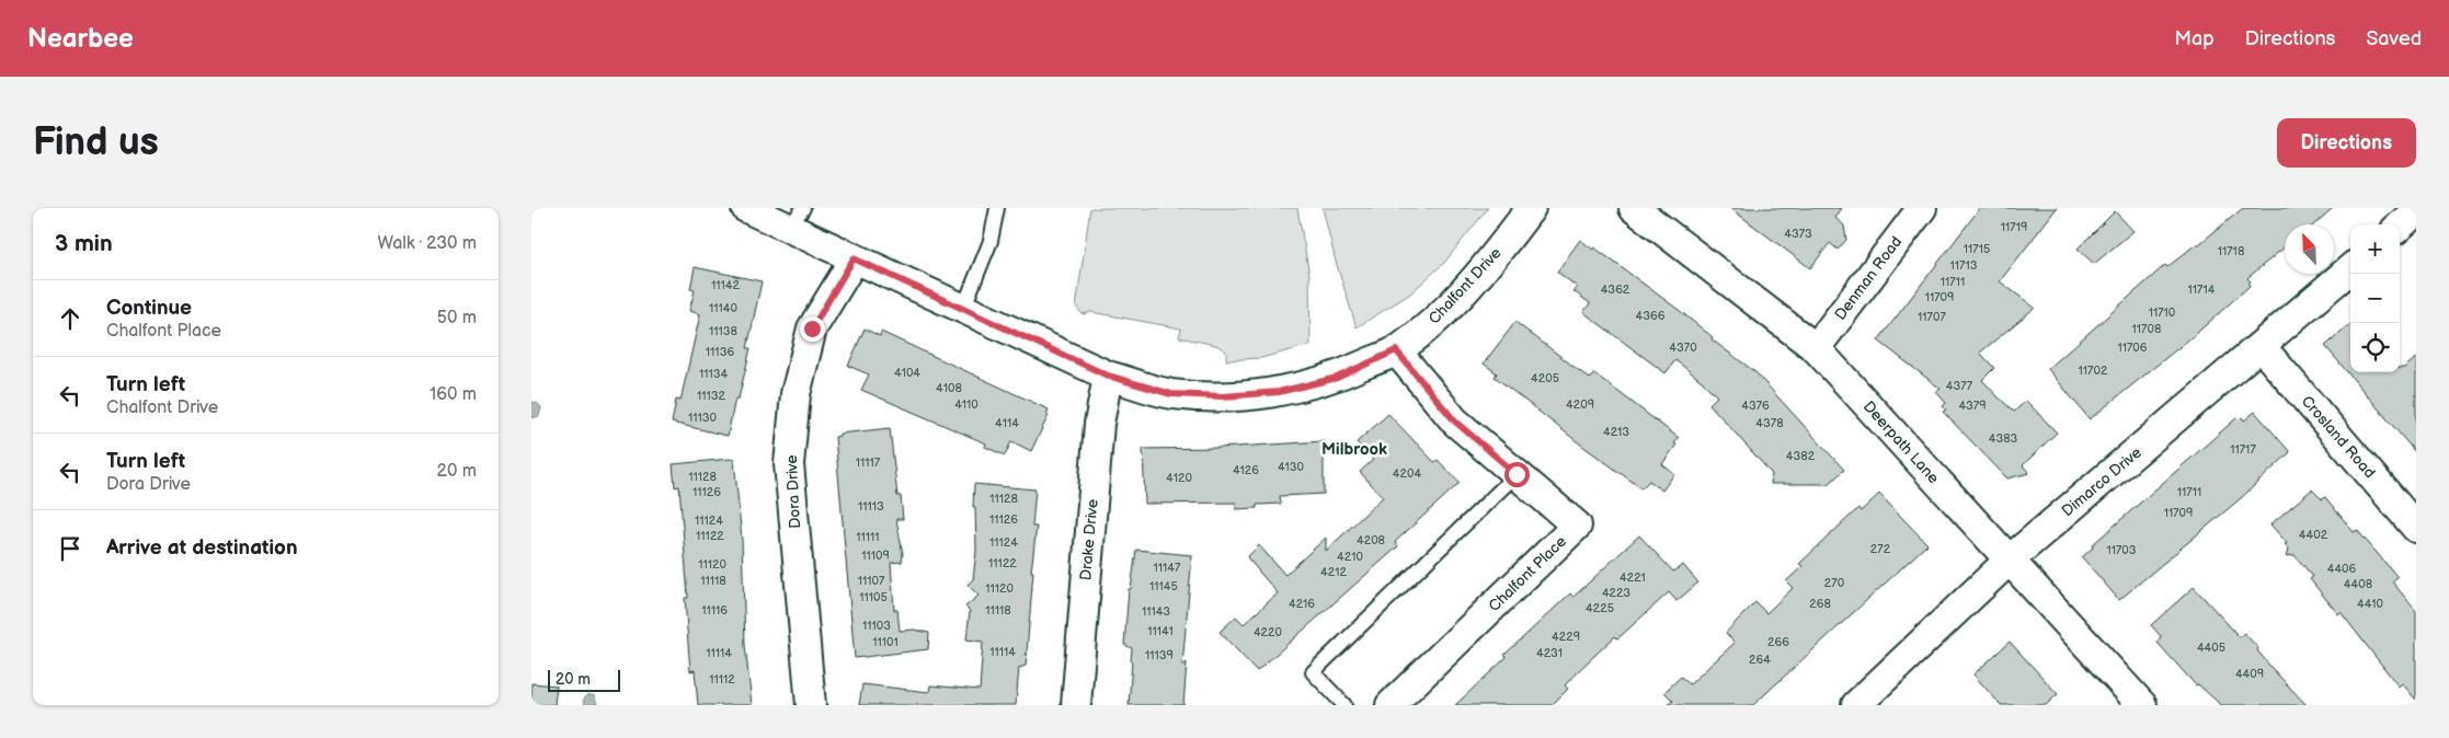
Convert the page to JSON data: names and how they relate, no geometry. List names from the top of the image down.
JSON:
{
  "streets": {
    "street": [
      "Denman Road",
      "Chalfont Drive",
      "Crosland Road",
      "Deerpath Lane",
      "Dimarco Drive",
      "Dora Drive",
      "Drake Drive",
      "Chalfont Place"
    ]
  },
  "crossings": [
    ["Denman Road", "Deerpath Lane"],
    ["Chalfont Drive", "Dora Drive"],
    ["Chalfont Drive", "Drake Drive"],
    ["Chalfont Drive", "Chalfont Place"],
    ["Crosland Road", "Dimarco Drive"],
    ["Deerpath Lane", "Dimarco Drive"]
  ],
  "districts": ["Milbrook"],
  "house_numbers": [
    "11719",
    "4373",
    "11715",
    "11718",
    "11713",
    "11711",
    "11142",
    "4362",
    "11714",
    "11709",
    "11140",
    "11710",
    "4366",
    "11707",
    "11708",
    "11138",
    "4370",
    "11706",
    "11136",
    "11702",
    "4104",
    "11134",
    "4205",
    "4377",
    "4108",
    "11132",
    "4110",
    "4209",
    "4376",
    "4379",
    "11130",
    "4114",
    "4378",
    "4213",
    "4383",
    "11717",
    "4382",
    "11117",
    "4130",
    "4126",
    "4204",
    "11128",
    "4120",
    "11126",
    "11711",
    "11128",
    "11113",
    "11709",
    "11126",
    "11124",
    "4402",
    "11122",
    "11111",
    "4208",
    "11124",
    "272",
    "11703",
    "11109",
    "4210",
    "11122",
    "11120",
    "11147",
    "4406",
    "4212",
    "4221",
    "11118",
    "11107",
    "270",
    "4408",
    "11145",
    "11120",
    "4223",
    "11105",
    "4216",
    "268",
    "4410",
    "4225",
    "11116",
    "11118",
    "11143",
    "11103",
    "11141",
    "4220",
    "4229",
    "11101",
    "266",
    "4405",
    "11114",
    "11114",
    "4231",
    "11139",
    "264",
    "4409",
    "11112"
  ],
  "scale_bar": "20 m",
  "north": "top left",
  "page": {
    "header": "Nearbee",
    "nav": ["Map", "Directions", "Saved"],
    "buttons": "Directions",
    "title": "Find us",
    "heading": ["3 min", "Walk · 230 m"],
    "map_buttons": ["+", "−"],
    "list": [
      ["Continue", "Chalfont Place", "50 m"],
      ["Turn left", "Chalfont Drive", "160 m"],
      ["Turn left", "Dora Drive", "20 m"],
      "Arrive at destination"
    ],
    "scale": "20 m"
  }
}
